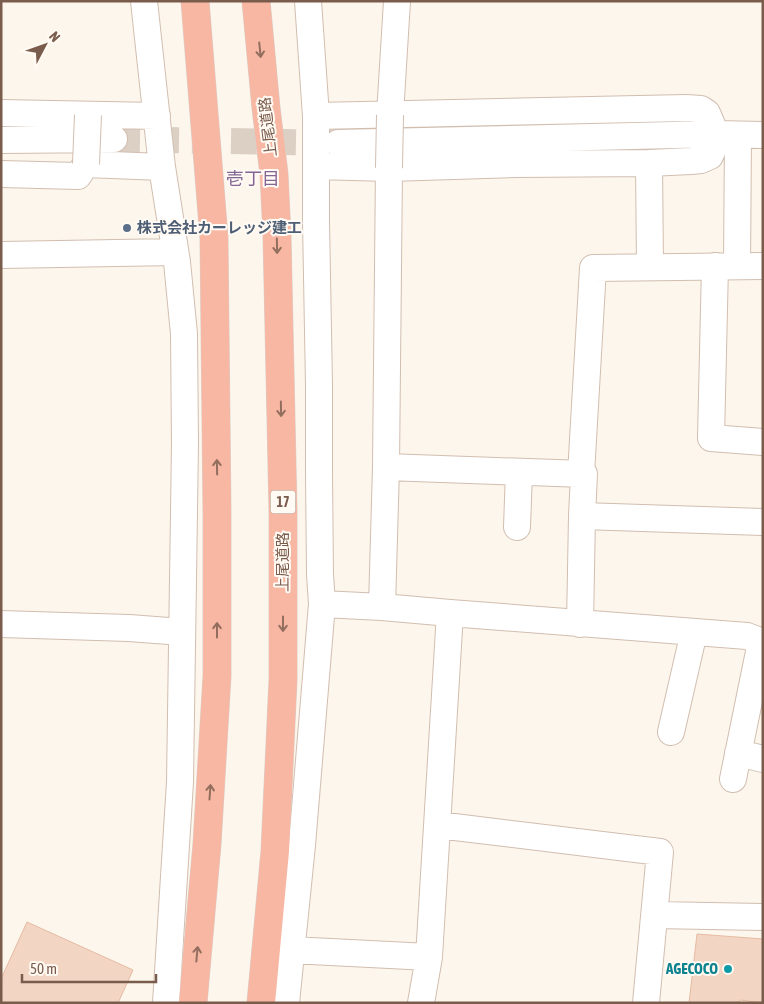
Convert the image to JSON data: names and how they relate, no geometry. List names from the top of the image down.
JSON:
{
  "streets": {
    "highway": ["上尾道路", "17"]
  },
  "districts": ["壱丁目"],
  "places": ["株式会社カーレッジ建工", "AGECOCO"],
  "scale_bar": "50 m",
  "north": "top right"
}
